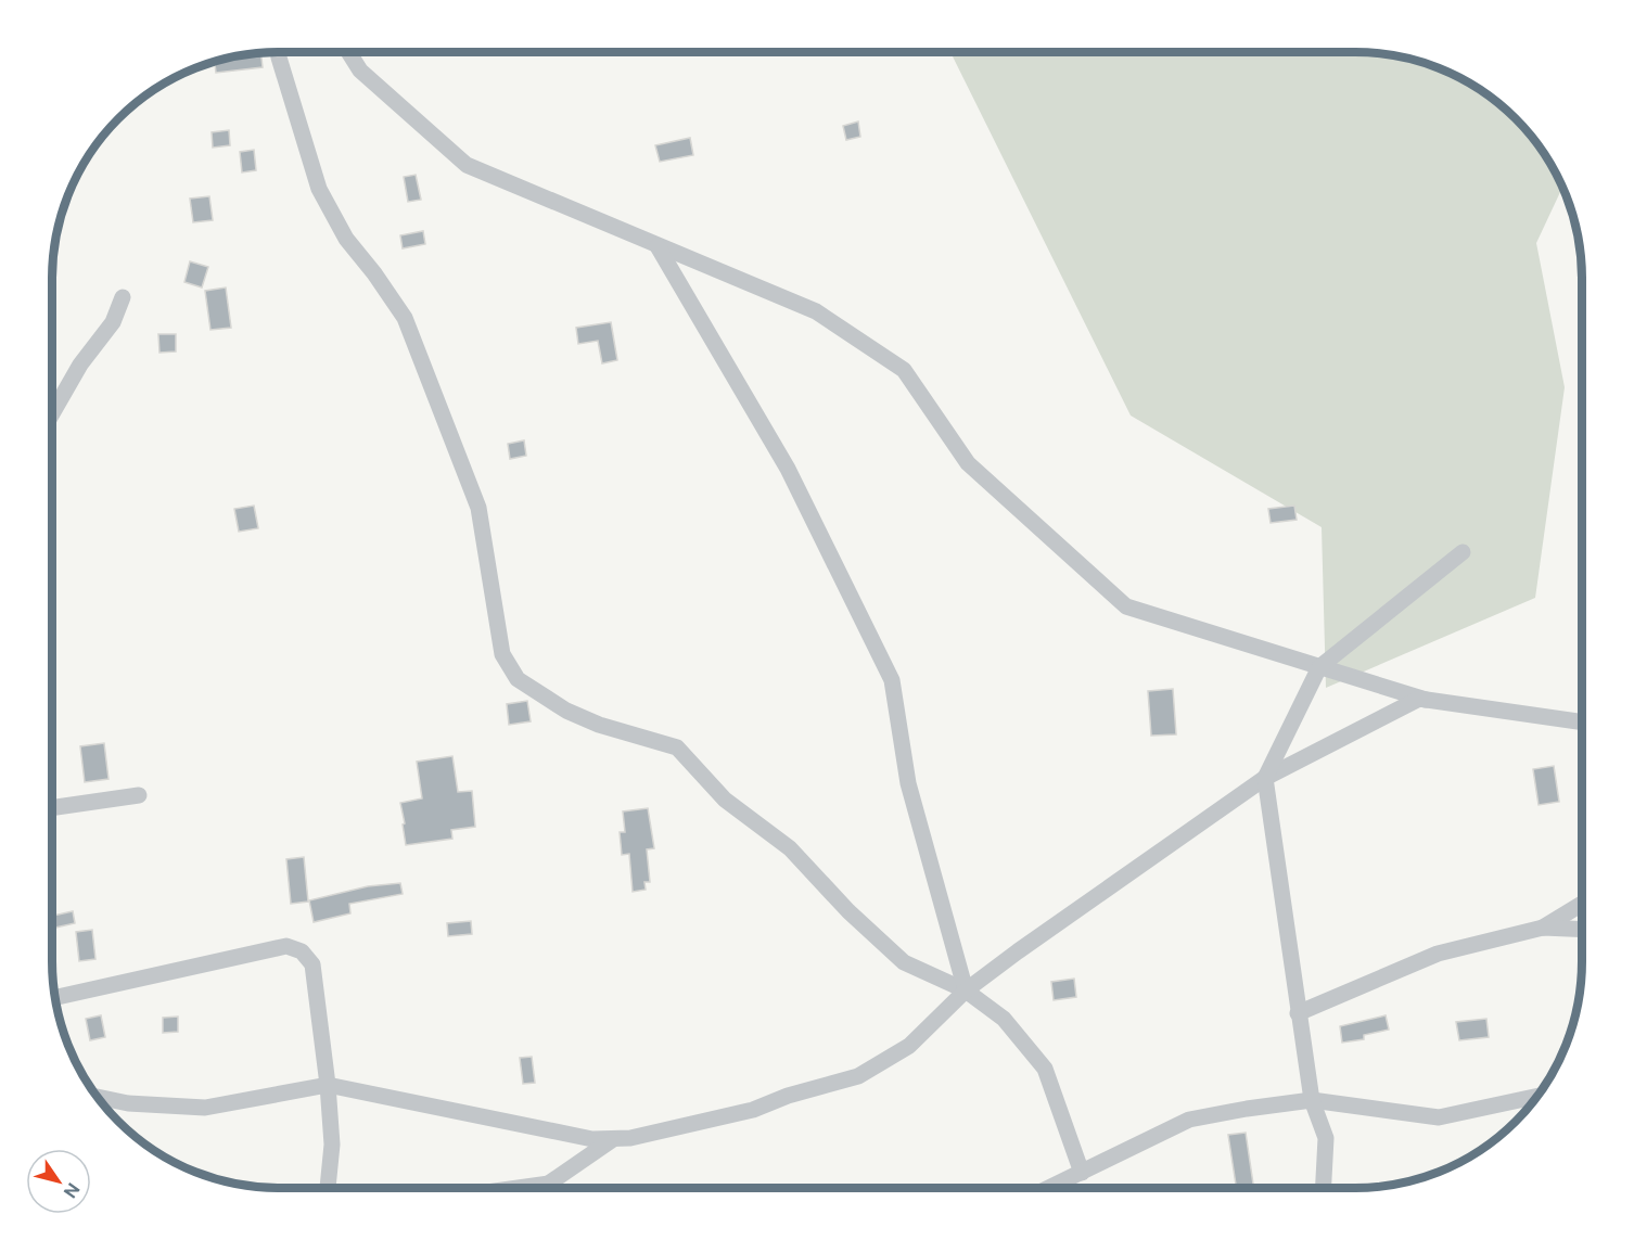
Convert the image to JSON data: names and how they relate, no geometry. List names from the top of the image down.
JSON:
{
  "north": "bottom right"
}
